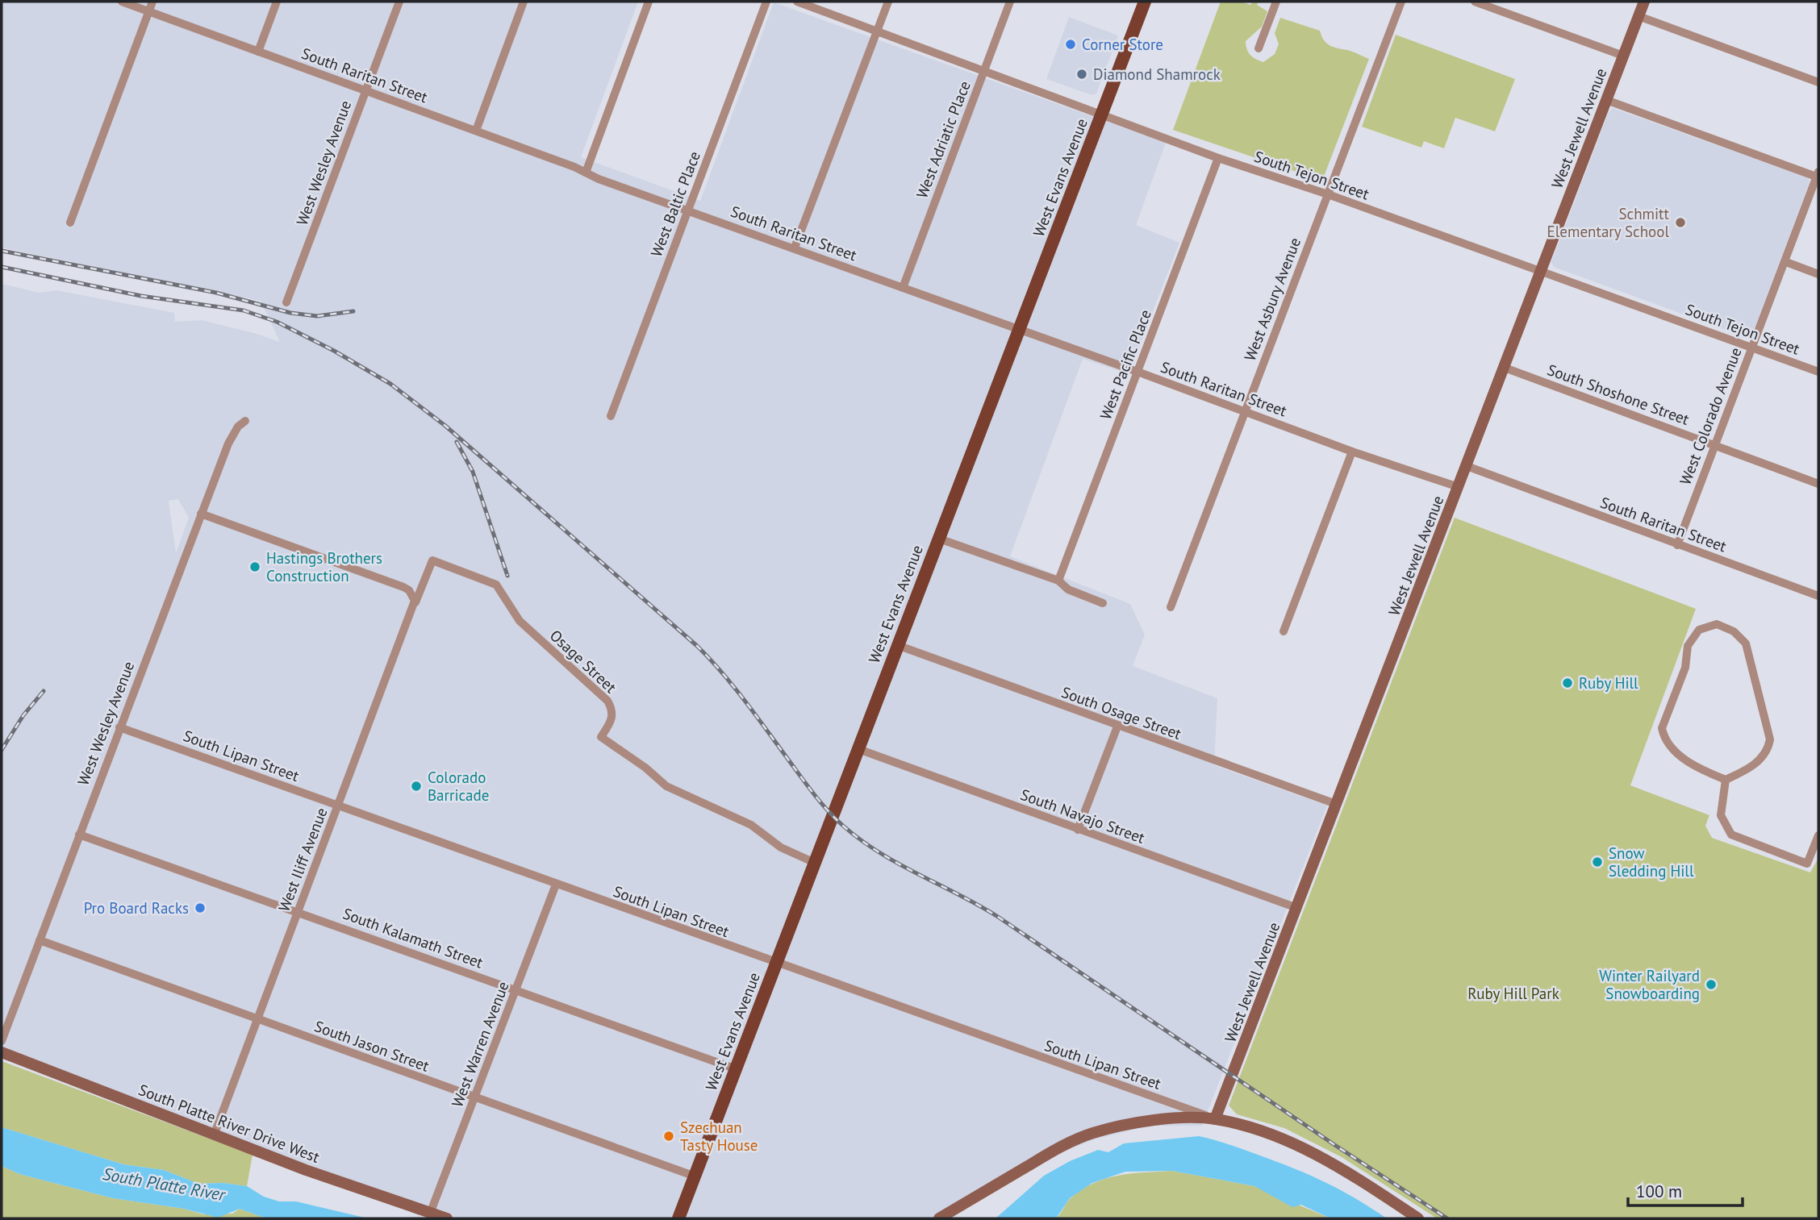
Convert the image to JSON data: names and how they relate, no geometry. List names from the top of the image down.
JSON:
{
  "streets": {
    "main road": ["West Evans Avenue"],
    "street": [
      "South Raritan Street",
      "West Jewell Avenue",
      "West Adriatic Place",
      "West Wesley Avenue",
      "South Tejon Street",
      "West Baltic Place",
      "West Asbury Avenue",
      "West Pacific Place",
      "South Shoshone Street",
      "West Colorado Avenue",
      "Osage Street",
      "South Osage Street",
      "South Lipan Street",
      "South Navajo Street",
      "West Iliff Avenue",
      "South Kalamath Street",
      "West Warren Avenue",
      "South Jason Street",
      "South Platte River Drive West"
    ]
  },
  "crossings": [
    ["South Raritan Street", "West Jewell Avenue"],
    ["South Raritan Street", "West Adriatic Place"],
    ["South Raritan Street", "West Wesley Avenue"],
    ["South Raritan Street", "West Evans Avenue"],
    ["South Raritan Street", "West Baltic Place"],
    ["South Raritan Street", "West Asbury Avenue"],
    ["South Raritan Street", "West Pacific Place"],
    ["South Raritan Street", "West Colorado Avenue"],
    ["West Jewell Avenue", "South Tejon Street"],
    ["West Jewell Avenue", "South Shoshone Street"],
    ["West Jewell Avenue", "South Osage Street"],
    ["West Jewell Avenue", "South Lipan Street"],
    ["West Jewell Avenue", "South Navajo Street"],
    ["West Adriatic Place", "South Tejon Street"],
    ["West Wesley Avenue", "South Lipan Street"],
    ["West Wesley Avenue", "South Kalamath Street"],
    ["West Wesley Avenue", "South Jason Street"],
    ["South Tejon Street", "West Evans Avenue"],
    ["South Tejon Street", "West Asbury Avenue"],
    ["South Tejon Street", "West Pacific Place"],
    ["South Tejon Street", "West Colorado Avenue"],
    ["West Evans Avenue", "Osage Street"],
    ["West Evans Avenue", "South Osage Street"],
    ["West Evans Avenue", "South Lipan Street"],
    ["West Evans Avenue", "South Navajo Street"],
    ["West Evans Avenue", "South Kalamath Street"],
    ["West Evans Avenue", "South Jason Street"],
    ["South Shoshone Street", "West Colorado Avenue"],
    ["Osage Street", "West Iliff Avenue"],
    ["South Lipan Street", "West Iliff Avenue"],
    ["South Lipan Street", "West Warren Avenue"],
    ["West Iliff Avenue", "South Kalamath Street"],
    ["West Iliff Avenue", "South Jason Street"],
    ["West Iliff Avenue", "South Platte River Drive West"],
    ["South Kalamath Street", "West Warren Avenue"],
    ["West Warren Avenue", "South Jason Street"],
    ["West Warren Avenue", "South Platte River Drive West"]
  ],
  "water": ["South Platte River"],
  "parks": ["Ruby Hill Park"],
  "places": [
    "Corner Store",
    "Diamond Shamrock",
    "Schmitt Elementary School",
    "Hastings Brothers Construction",
    "Ruby Hill",
    "Colorado Barricade",
    "Snow Sledding Hill",
    "Pro Board Racks",
    "Winter Railyard Snowboarding",
    "Szechuan Tasty House"
  ],
  "scale_bar": "100 m"
}
